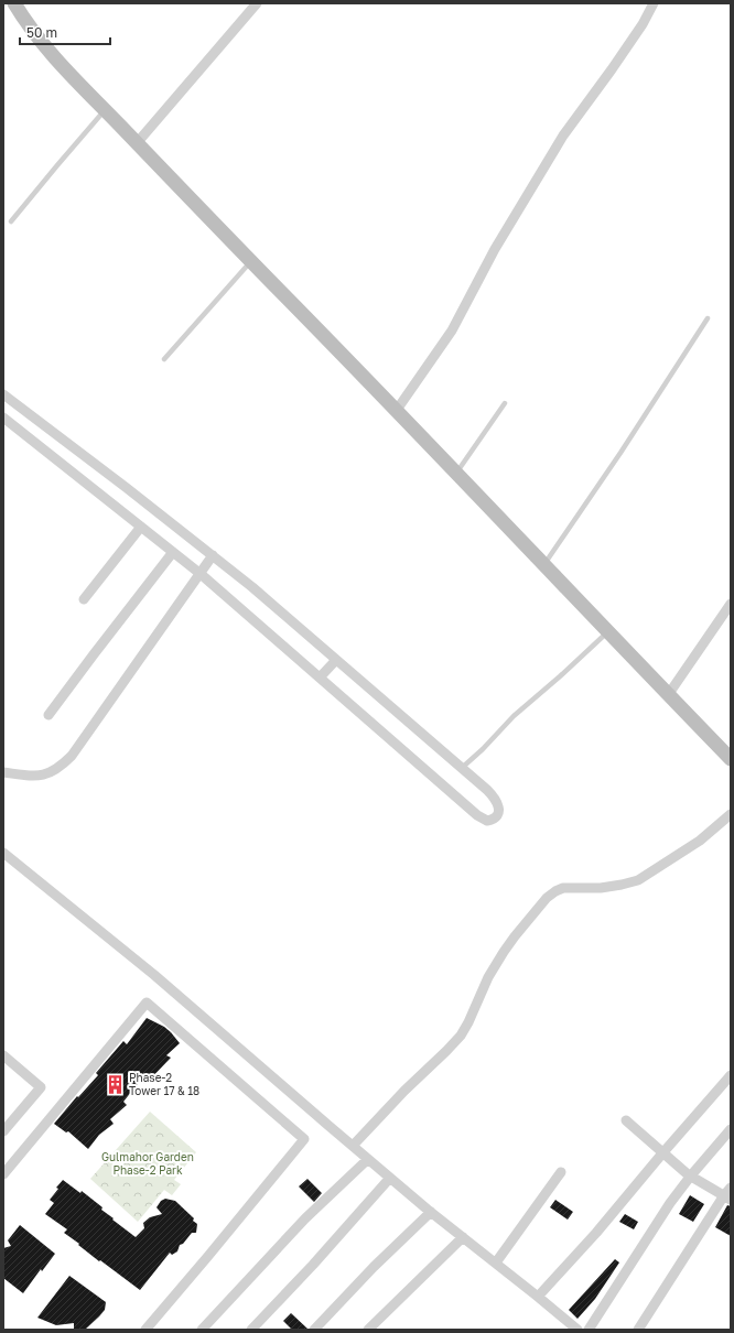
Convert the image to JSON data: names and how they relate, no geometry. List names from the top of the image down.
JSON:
{
  "parks": ["Gulmahor Garden Phase-2 Park"],
  "places": {
    "building": ["Phase-2 Tower 17 & 18"]
  },
  "scale_bar": "50 m"
}
